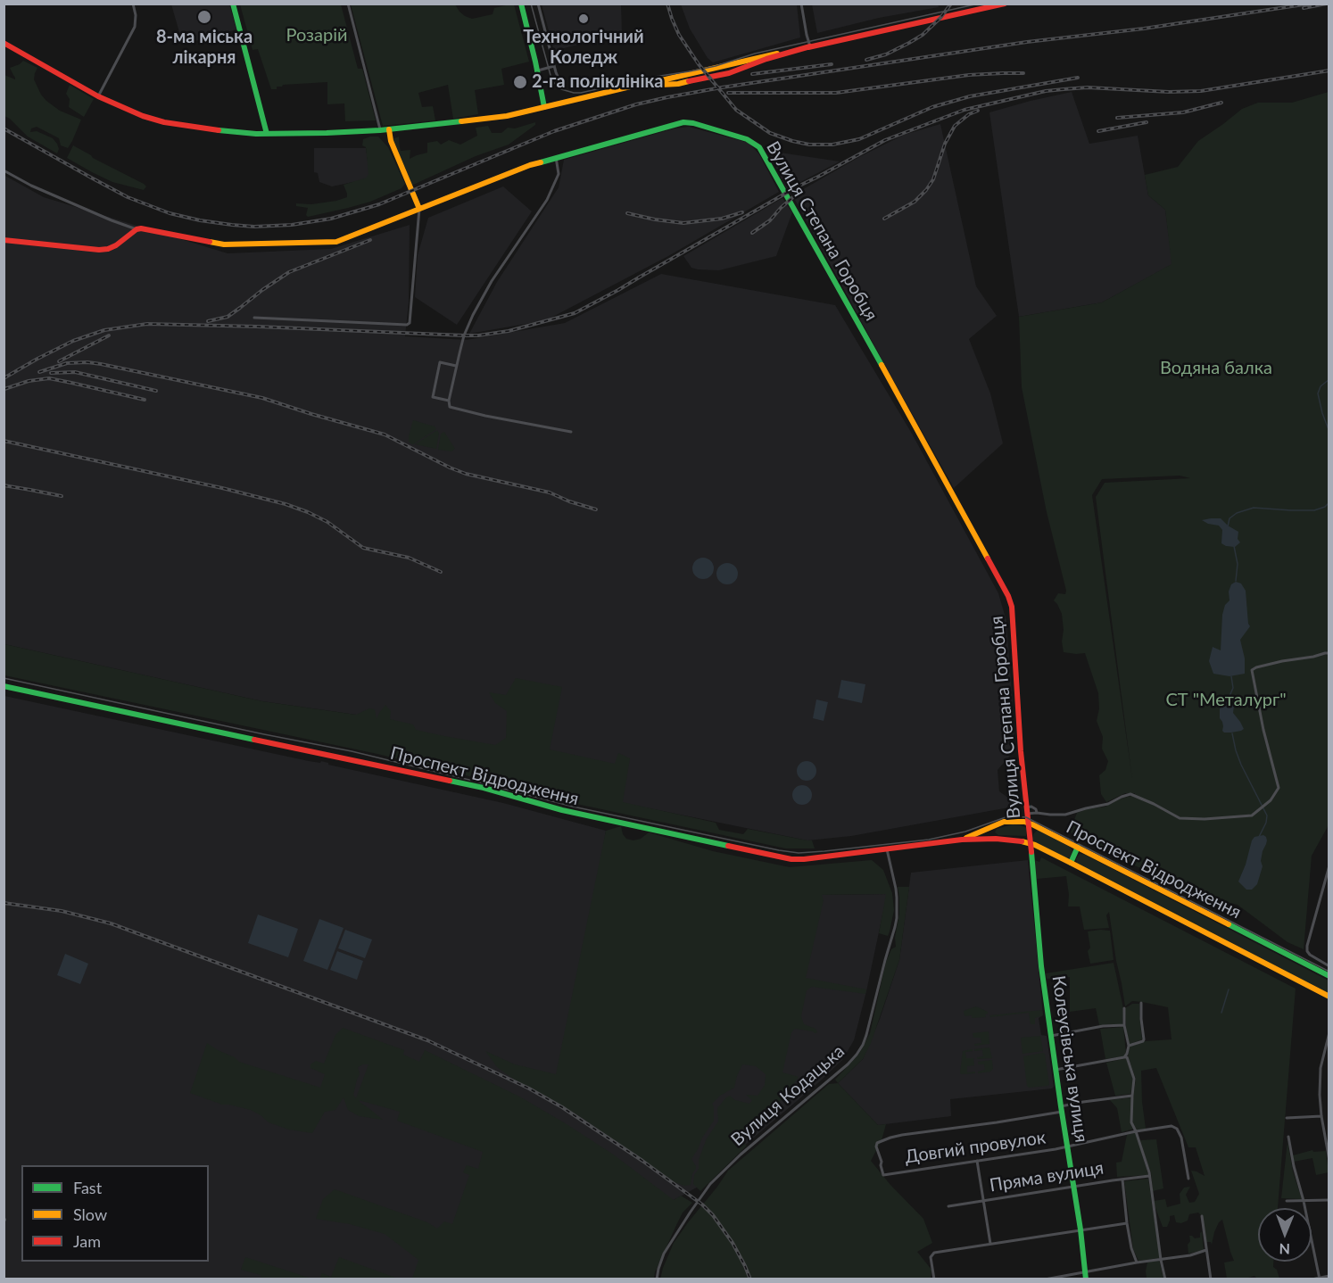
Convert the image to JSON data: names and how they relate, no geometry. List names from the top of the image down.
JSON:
{
  "streets": {
    "main road": ["Вулиця Степана Горобця", "Проспект Відродження", "Колеусівська вулиця"],
    "street": ["Вулиця Кодацька", "Довгий провулок", "Пряма вулиця"]
  },
  "crossings": [
    ["Вулиця Степана Горобця", "Проспект Відродження"],
    ["Вулиця Степана Горобця", "Колеусівська вулиця"],
    ["Проспект Відродження", "Колеусівська вулиця"],
    ["Проспект Відродження", "Вулиця Кодацька"],
    ["Колеусівська вулиця", "Довгий провулок"],
    ["Колеусівська вулиця", "Пряма вулиця"]
  ],
  "parks": ["Розарій", "Водяна балка", "СТ \"Металург\""],
  "places": ["8-ма міська лікарня", "Технологічний Коледж", "2-га поліклініка"],
  "legend": ["Fast", "Slow", "Jam"],
  "north": "bottom"
}
